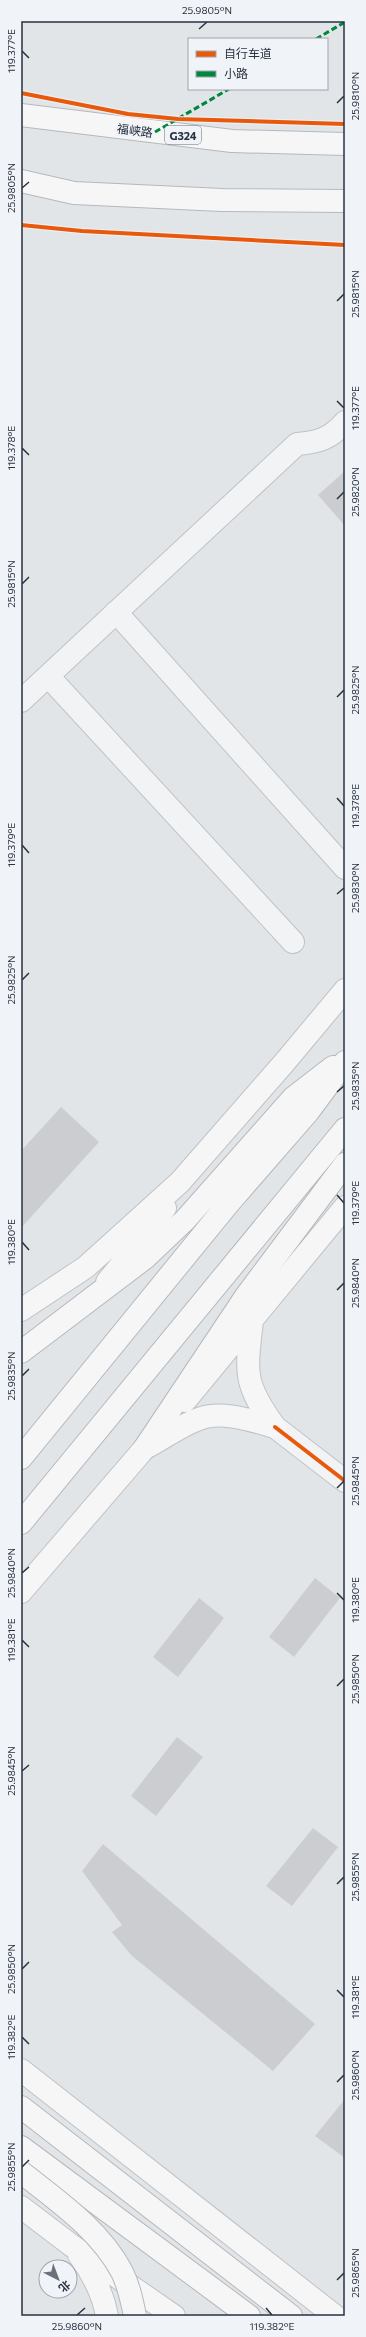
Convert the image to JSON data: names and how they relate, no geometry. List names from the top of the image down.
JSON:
{
  "streets": {
    "main road": ["福峡路", "G324"]
  },
  "legend": ["自行车道", "小路"],
  "north": "bottom right",
  "coordinates": [
    "25.9805°N",
    "119.377°E",
    "25.9810°N",
    "25.9815°N",
    "119.378°E",
    "25.9820°N",
    "25.9825°N",
    "119.379°E",
    "25.9830°N",
    "25.9835°N",
    "119.380°E",
    "25.9840°N",
    "25.9845°N",
    "119.381°E",
    "25.9850°N",
    "25.9855°N",
    "119.382°E",
    "25.9860°N",
    "25.9865°N"
  ]
}
